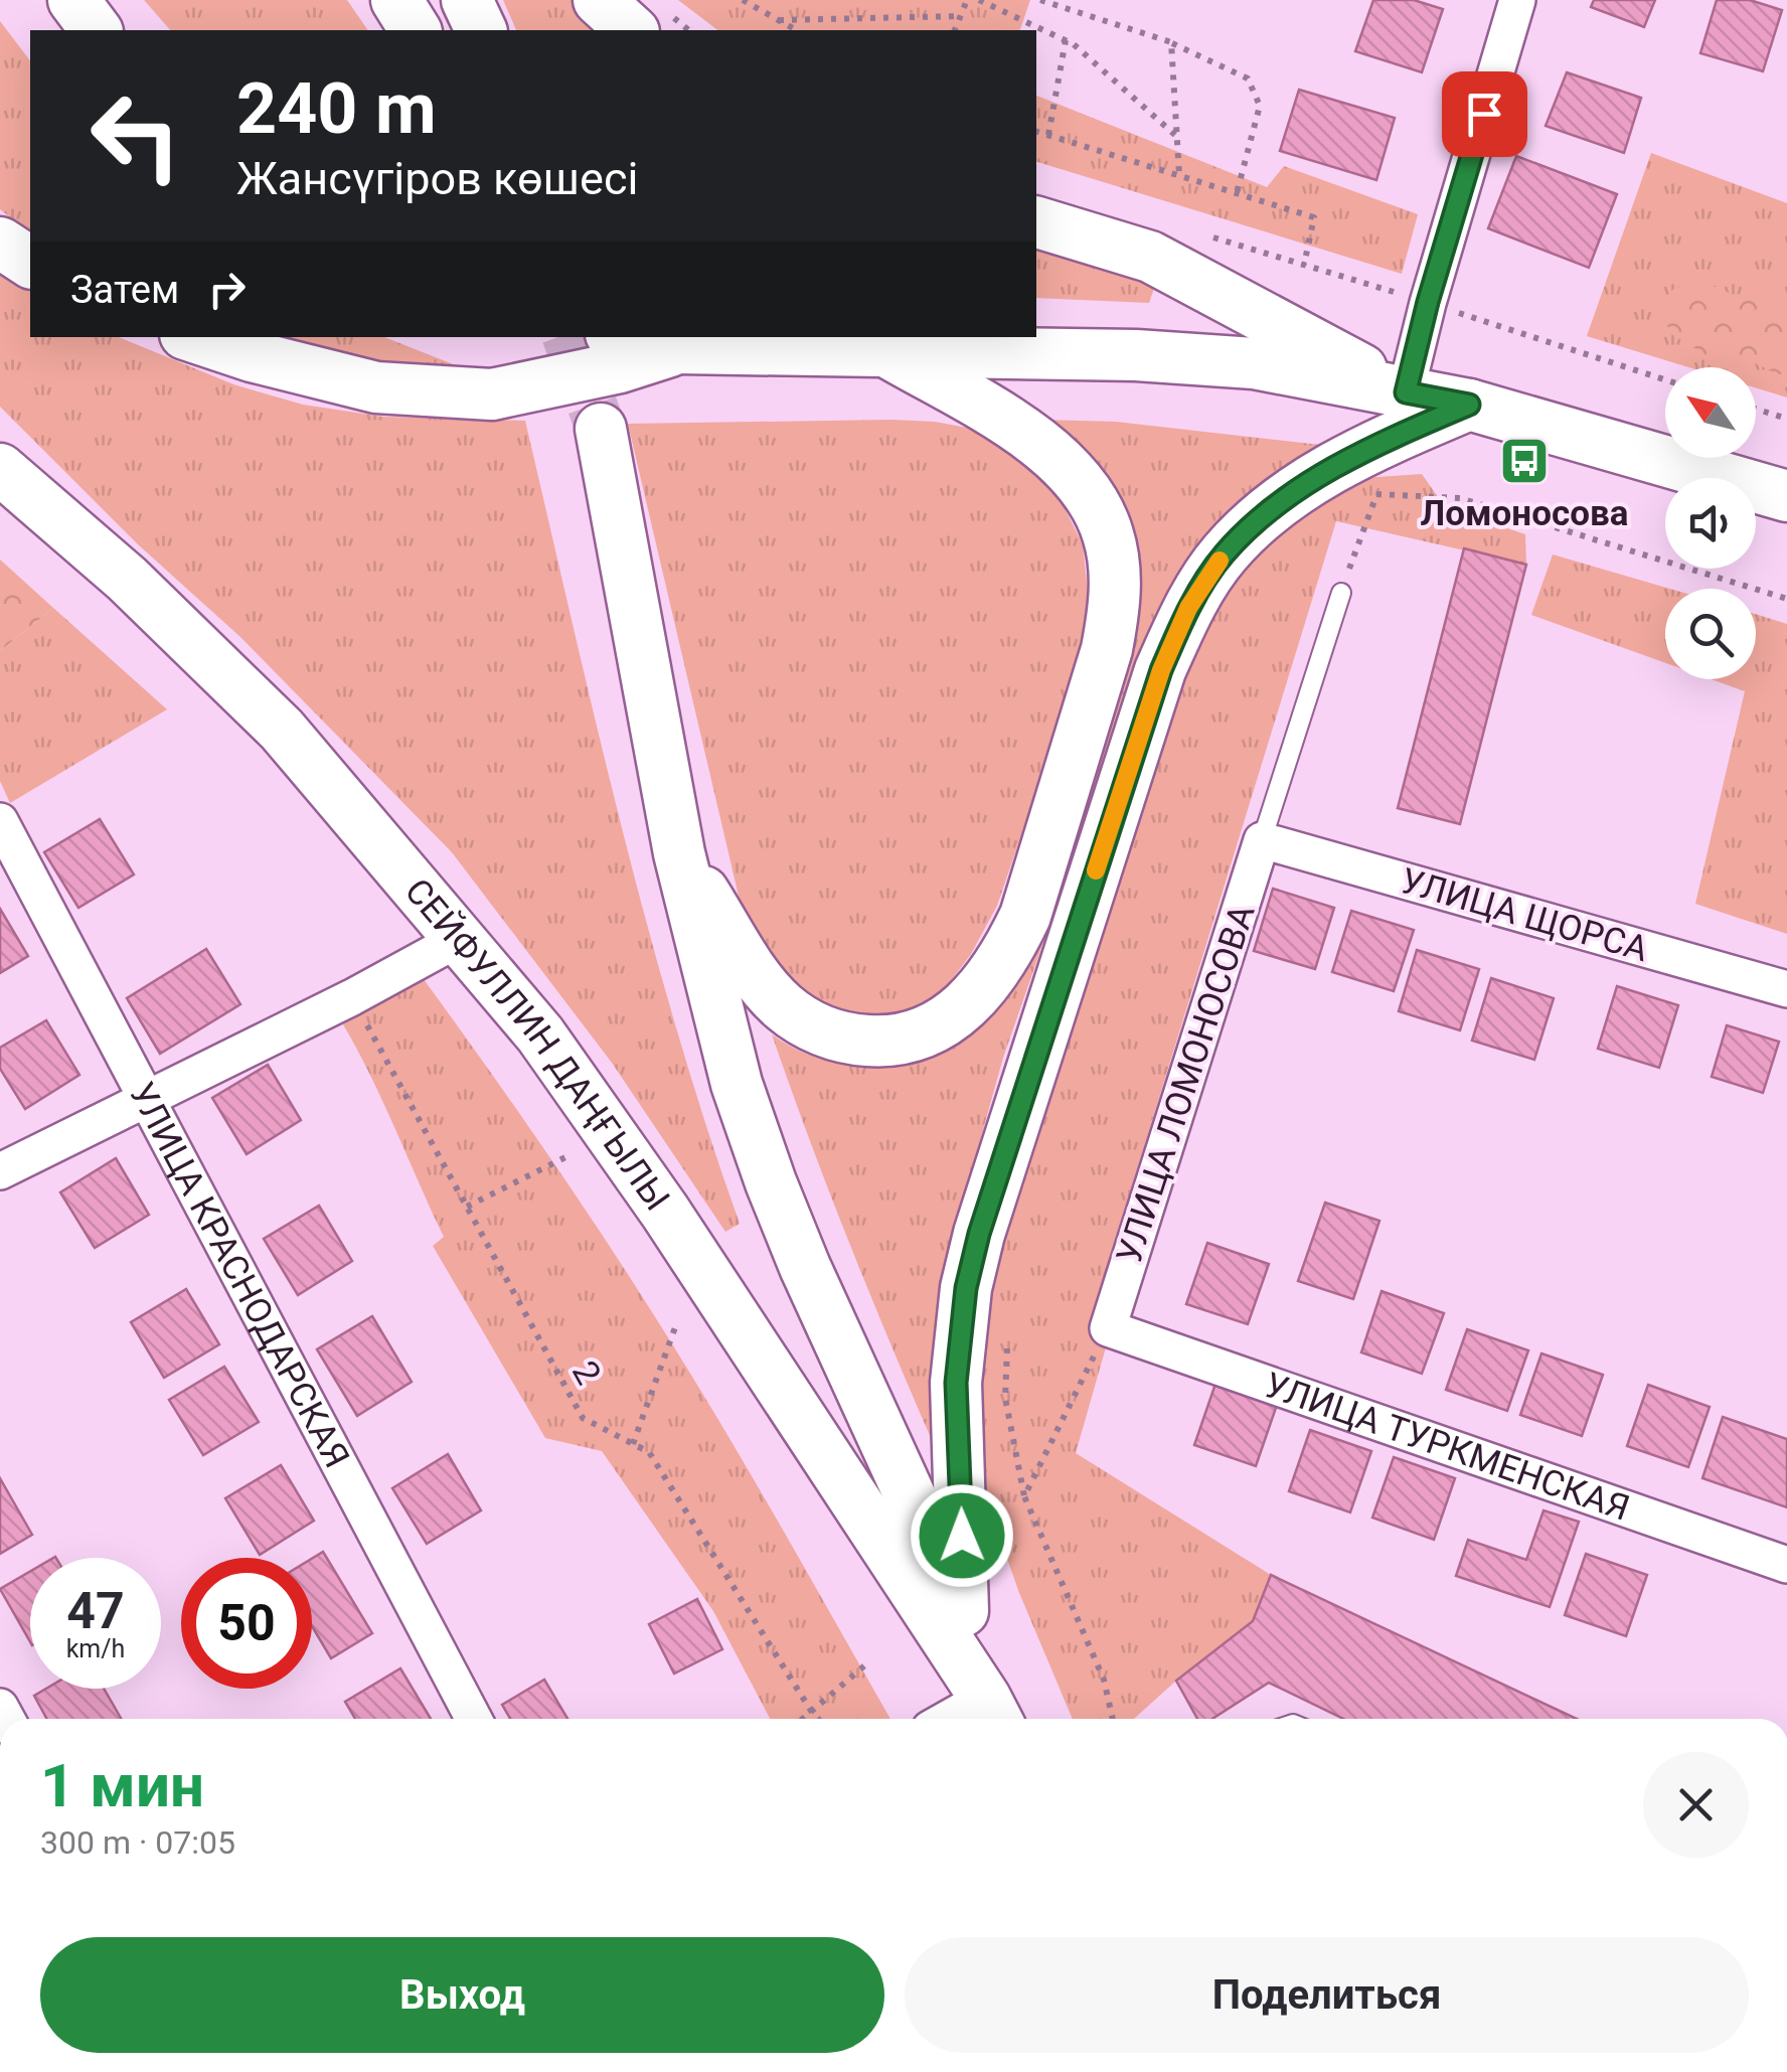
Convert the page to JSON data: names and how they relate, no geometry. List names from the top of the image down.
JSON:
{
  "streets": {
    "main road": ["СЕЙФУЛЛИН ДАҢҒЫЛЫ"],
    "street": [
      "УЛИЦА ЩОРСА",
      "УЛИЦА ЛОМОНОСОВА",
      "УЛИЦА КРАСНОДАРСКАЯ",
      "УЛИЦА ТУРКМЕНСКАЯ"
    ],
    "path": ["2"]
  },
  "crossings": [
    ["УЛИЦА ЩОРСА", "УЛИЦА ЛОМОНОСОВА"],
    ["УЛИЦА ЛОМОНОСОВА", "УЛИЦА ТУРКМЕНСКАЯ"]
  ],
  "places": {
    "bus stop": ["Ломоносова"]
  },
  "north": "top left",
  "page": {
    "turn": ["240 m", "Жансүгіров көшесі"],
    "then": "Затем",
    "speed": "47 km/h",
    "limit": "50",
    "heading": ["1 мин", "300 m · 07:05"],
    "buttons": ["Выход", "Поделиться"]
  }
}
